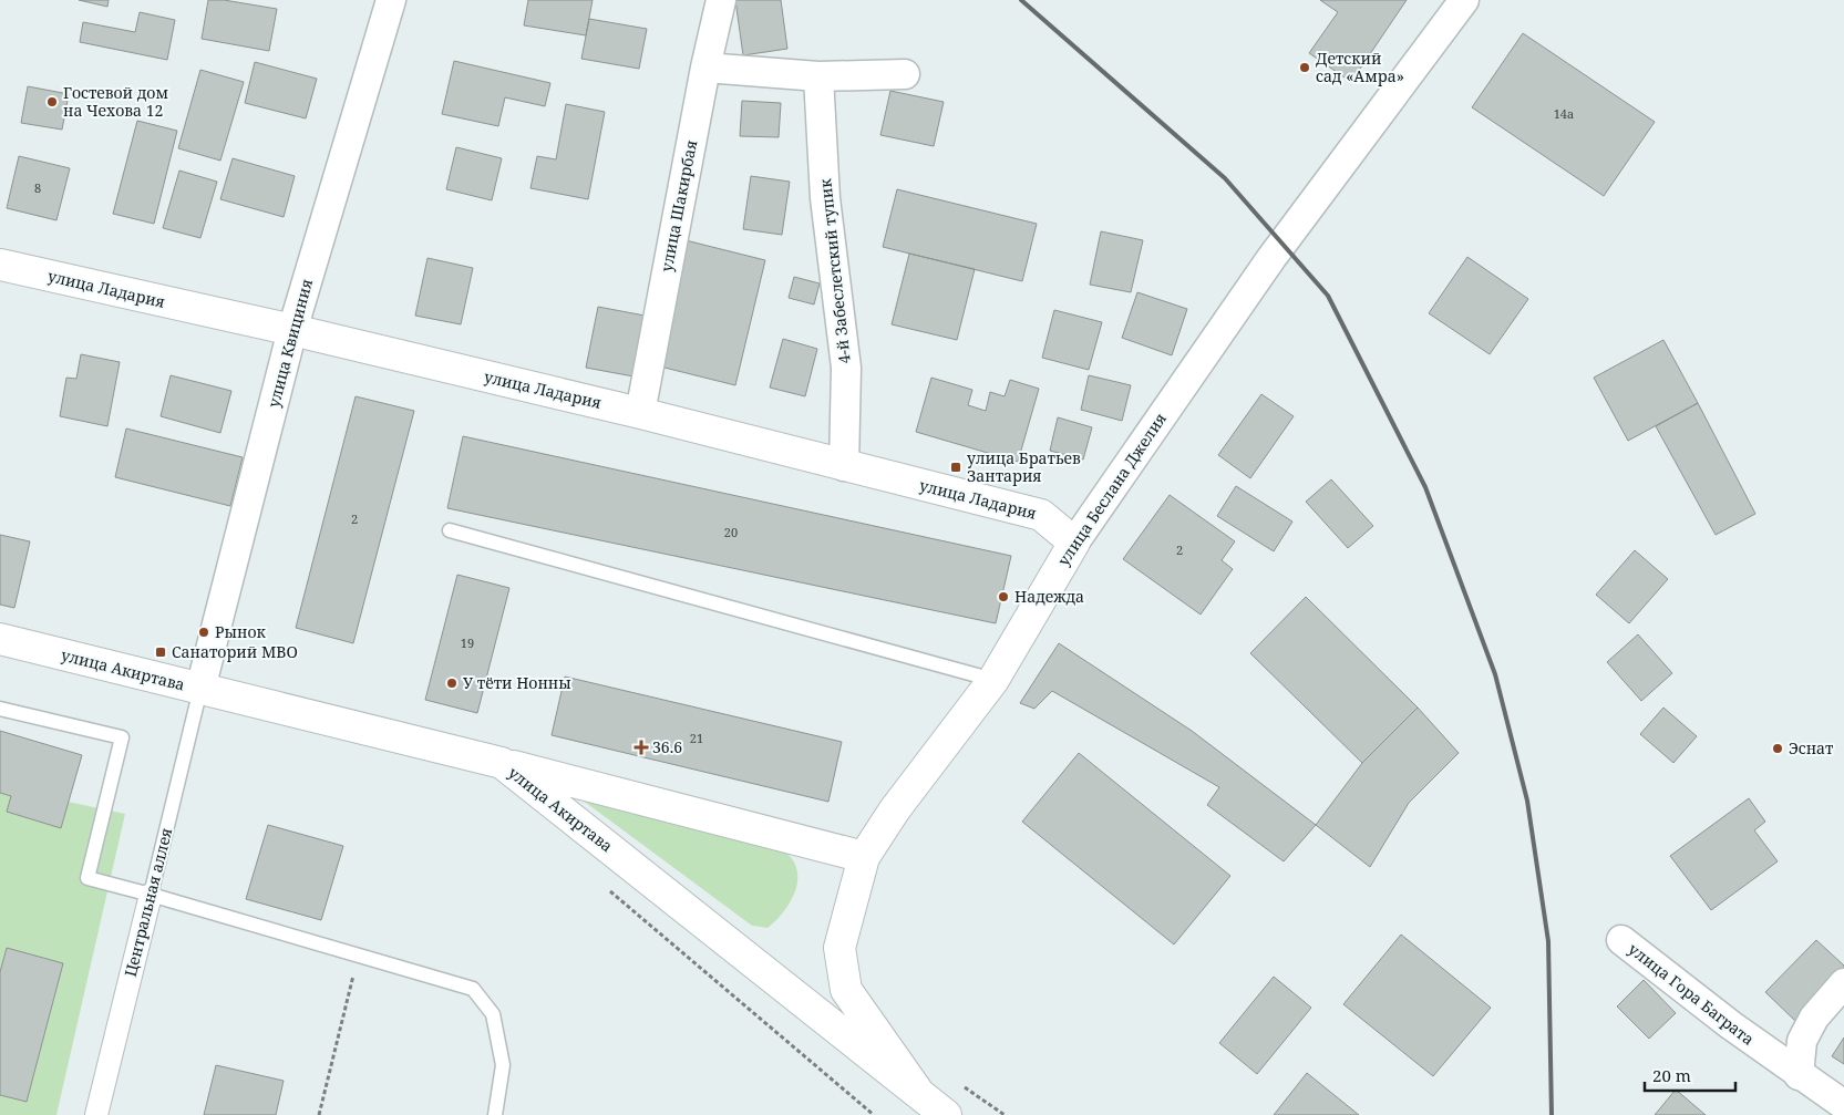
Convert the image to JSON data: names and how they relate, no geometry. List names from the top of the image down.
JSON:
{
  "streets": {
    "highway": ["улица Ладария", "улица Беслана Джелия", "улица Акиртава"],
    "street": [
      "улица Шакирбая",
      "4-й Забеслетский тупик",
      "улица Квициния",
      "Центральная аллея",
      "улица Гора Баграта"
    ]
  },
  "crossings": [
    ["улица Шакирбая", "улица Ладария"],
    ["4-й Забеслетский тупик", "улица Ладария"],
    ["улица Ладария", "улица Квициния"],
    ["улица Ладария", "улица Беслана Джелия"],
    ["улица Квициния", "улица Акиртава"],
    ["улица Квициния", "Центральная аллея"],
    ["улица Беслана Джелия", "улица Акиртава"],
    ["улица Акиртава", "Центральная аллея"]
  ],
  "places": {
    "other": [
      "Детский сад «Амра»",
      "Гостевой дом на Чехова 12",
      "Надежда",
      "Рынок",
      "У тёти Нонны",
      "Эснат"
    ],
    "transit": ["улица Братьев Зантария", "Санаторий МВО"],
    "health": ["36.6"]
  },
  "house_numbers": [
    "14а",
    "8",
    "2",
    "20",
    "2",
    "19",
    "21"
  ],
  "scale_bar": "20 m"
}
